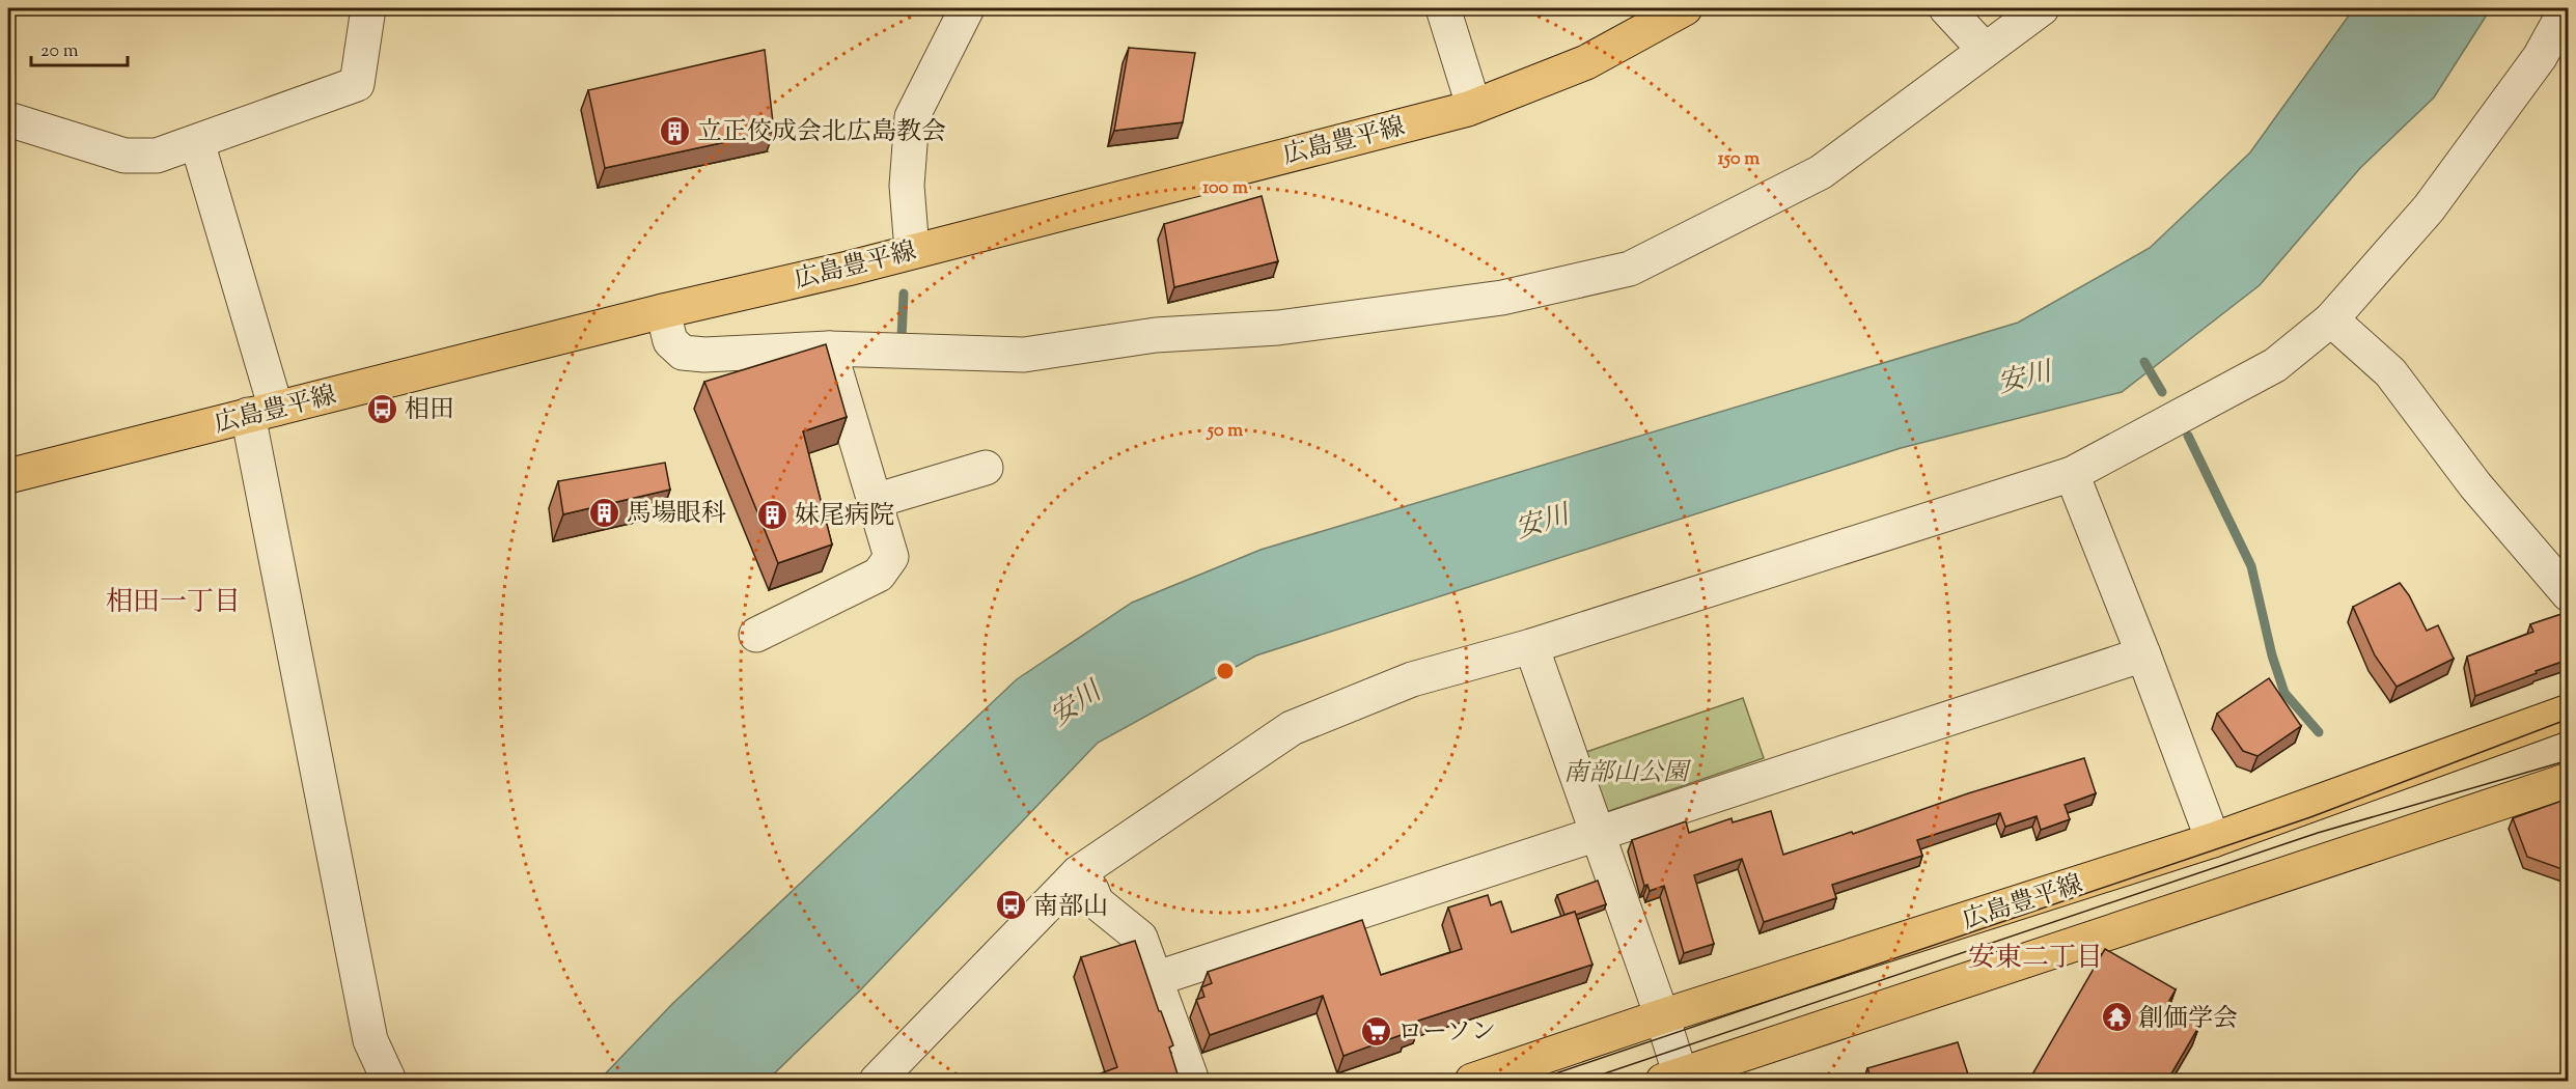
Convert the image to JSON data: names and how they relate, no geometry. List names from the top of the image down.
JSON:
{
  "streets": {
    "main road": ["広島豊平線"]
  },
  "districts": ["相田一丁目", "安東二丁目"],
  "water": ["安川"],
  "parks": ["南部山公園"],
  "places": {
    "building": ["立正佼成会北広島教会", "馬場眼科", "妹尾病院"],
    "bus stop": ["相田", "南部山"],
    "temple": ["創価学会"],
    "supermarket": ["ローソン"]
  },
  "scale_bar": "20 m",
  "rings": ["150 m", "100 m", "50 m"]
}
